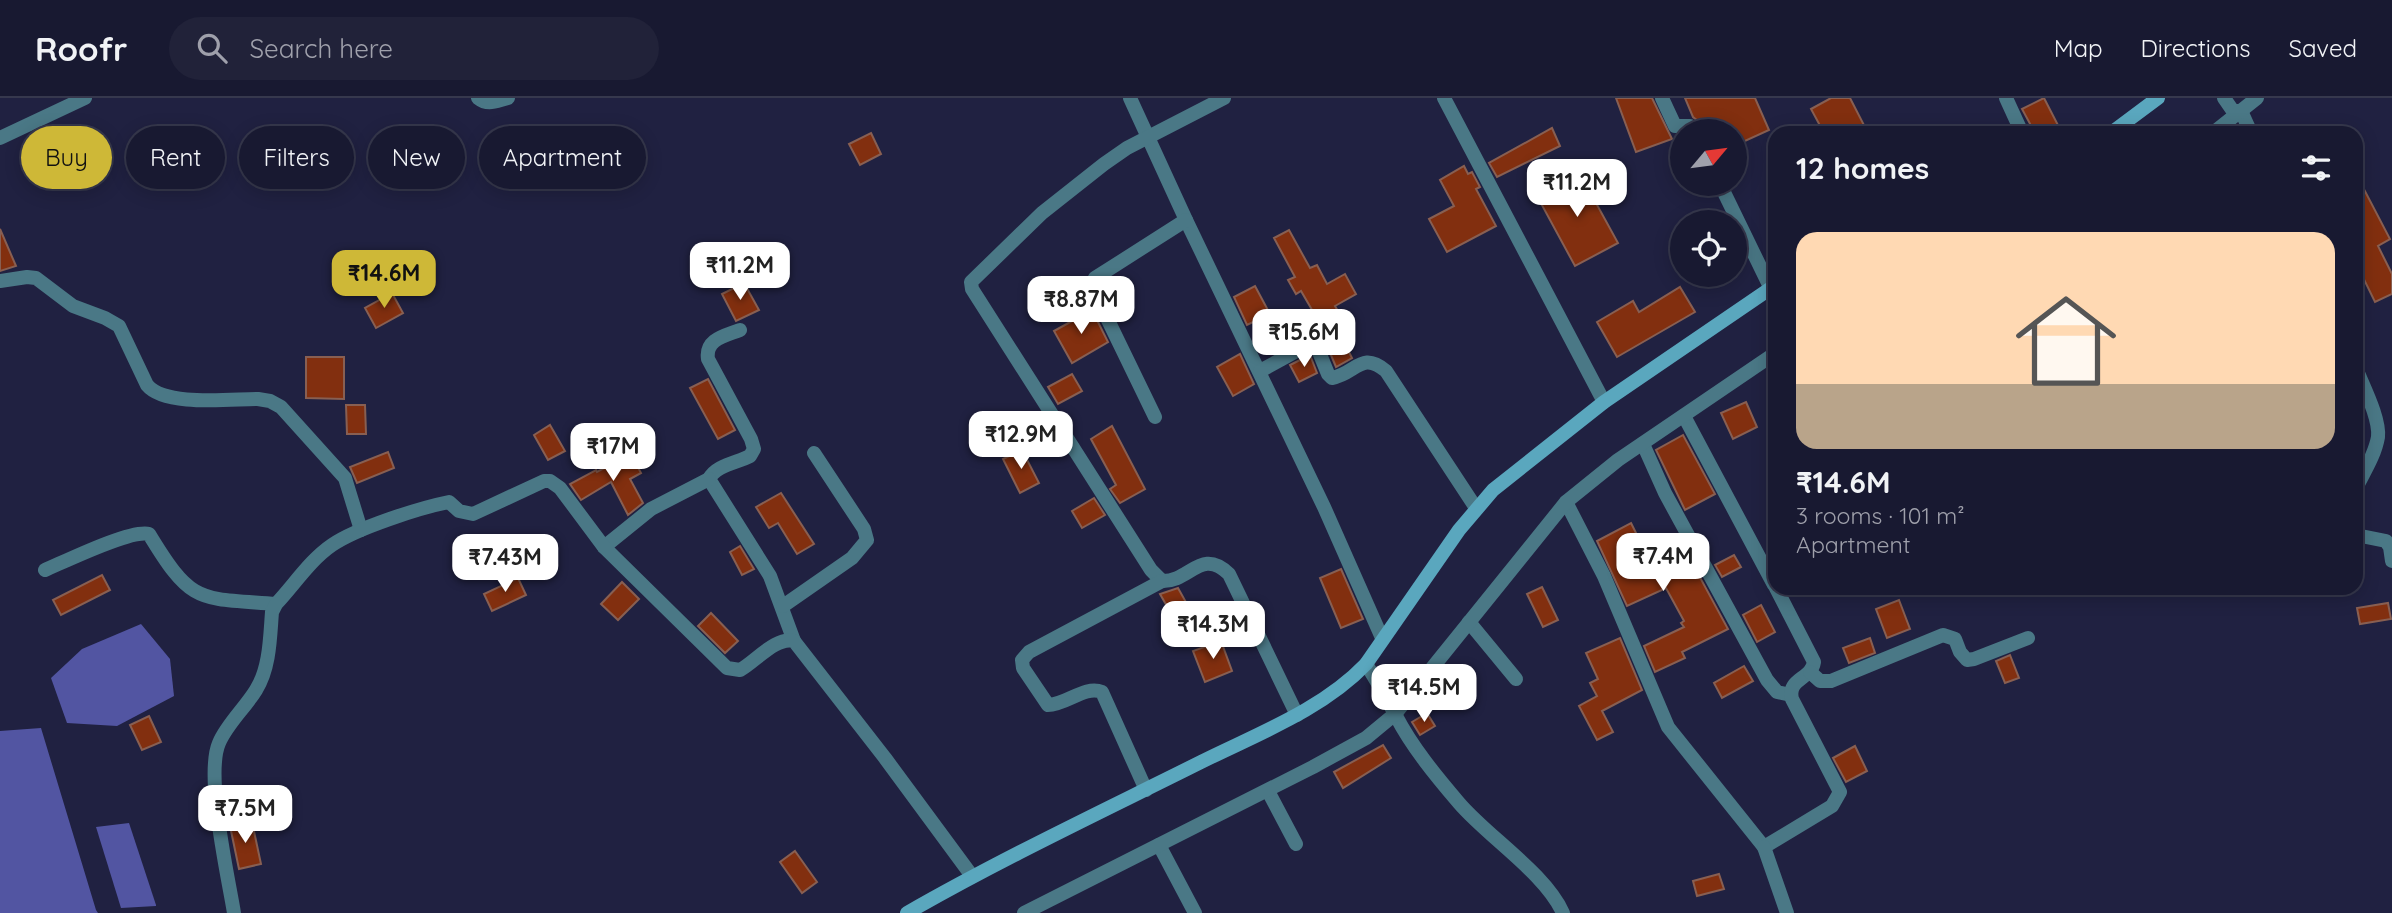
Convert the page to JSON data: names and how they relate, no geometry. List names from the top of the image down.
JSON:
{
  "north": "top right",
  "page": {
    "header": "Roofr",
    "search": "Search here",
    "nav": ["Map", "Directions", "Saved"],
    "chip": [
      "Buy",
      "Rent",
      "Filters",
      "New",
      "Apartment"
    ],
    "heading": "12 homes",
    "price": [
      "₹11.2M",
      "₹11.2M",
      "₹14.6M",
      "₹8.87M",
      "₹15.6M",
      "₹12.9M",
      "₹17M",
      "₹7.4M",
      "₹7.43M",
      "₹14.3M",
      "₹14.5M",
      "₹7.5M"
    ],
    "list": [
      {
        "name": "₹14.6M",
        "note": "3 rooms · 101 m² · Apartment"
      }
    ]
  }
}
